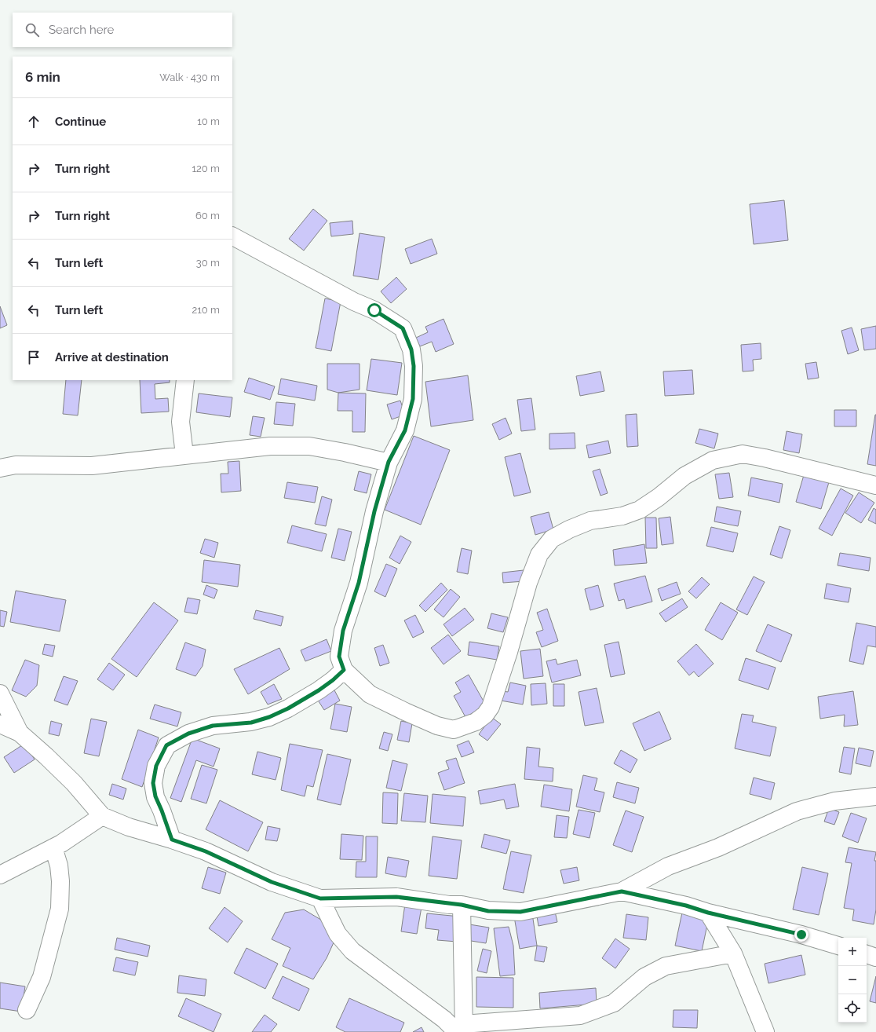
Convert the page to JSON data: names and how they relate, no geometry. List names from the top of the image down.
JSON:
{
  "page": {
    "search": "Search here",
    "heading": ["6 min", "Walk · 430 m"],
    "list": [
      ["Continue", "10 m"],
      ["Turn right", "120 m"],
      ["Turn right", "60 m"],
      ["Turn left", "30 m"],
      ["Turn left", "210 m"],
      "Arrive at destination"
    ],
    "map_buttons": ["+", "−"]
  }
}
